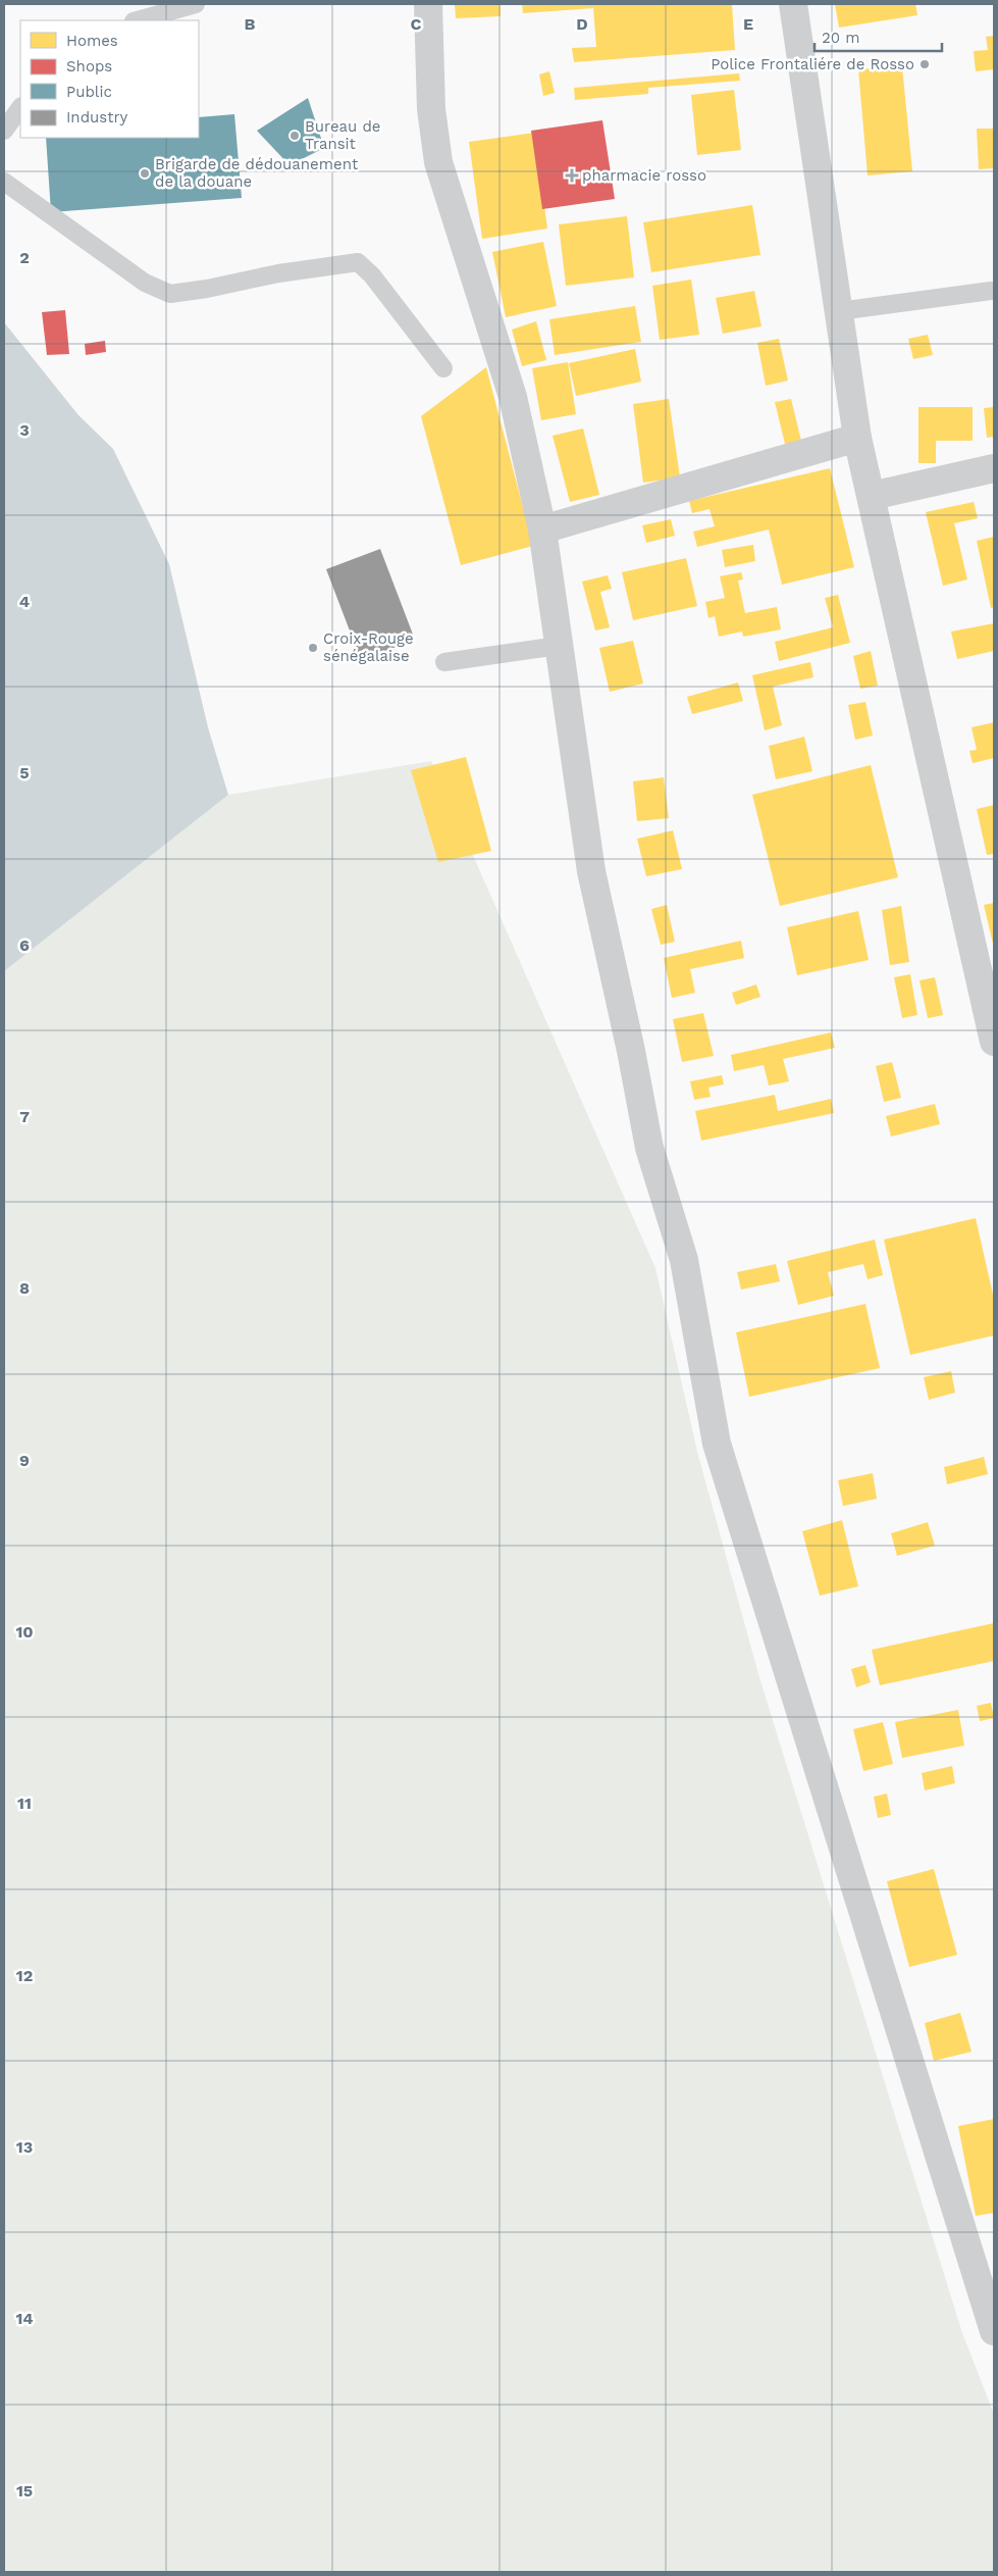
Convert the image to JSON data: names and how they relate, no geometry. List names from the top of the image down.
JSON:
{
  "places": {
    "other": [
      "Police Frontaliére de Rosso",
      "Bureau de Transit",
      "Brigarde de dédouanement de la douane",
      "Croix-Rouge sénégalaise"
    ],
    "health": ["pharmacie rosso"]
  },
  "legend": [
    "Homes",
    "Shops",
    "Public",
    "Industry"
  ],
  "scale_bar": "20 m",
  "grid": {
    "columns": [
      "B",
      "C",
      "D",
      "E"
    ],
    "rows": [
      "2",
      "3",
      "4",
      "5",
      "6",
      "7",
      "8",
      "9",
      "10",
      "11",
      "12",
      "13",
      "14",
      "15"
    ]
  }
}
